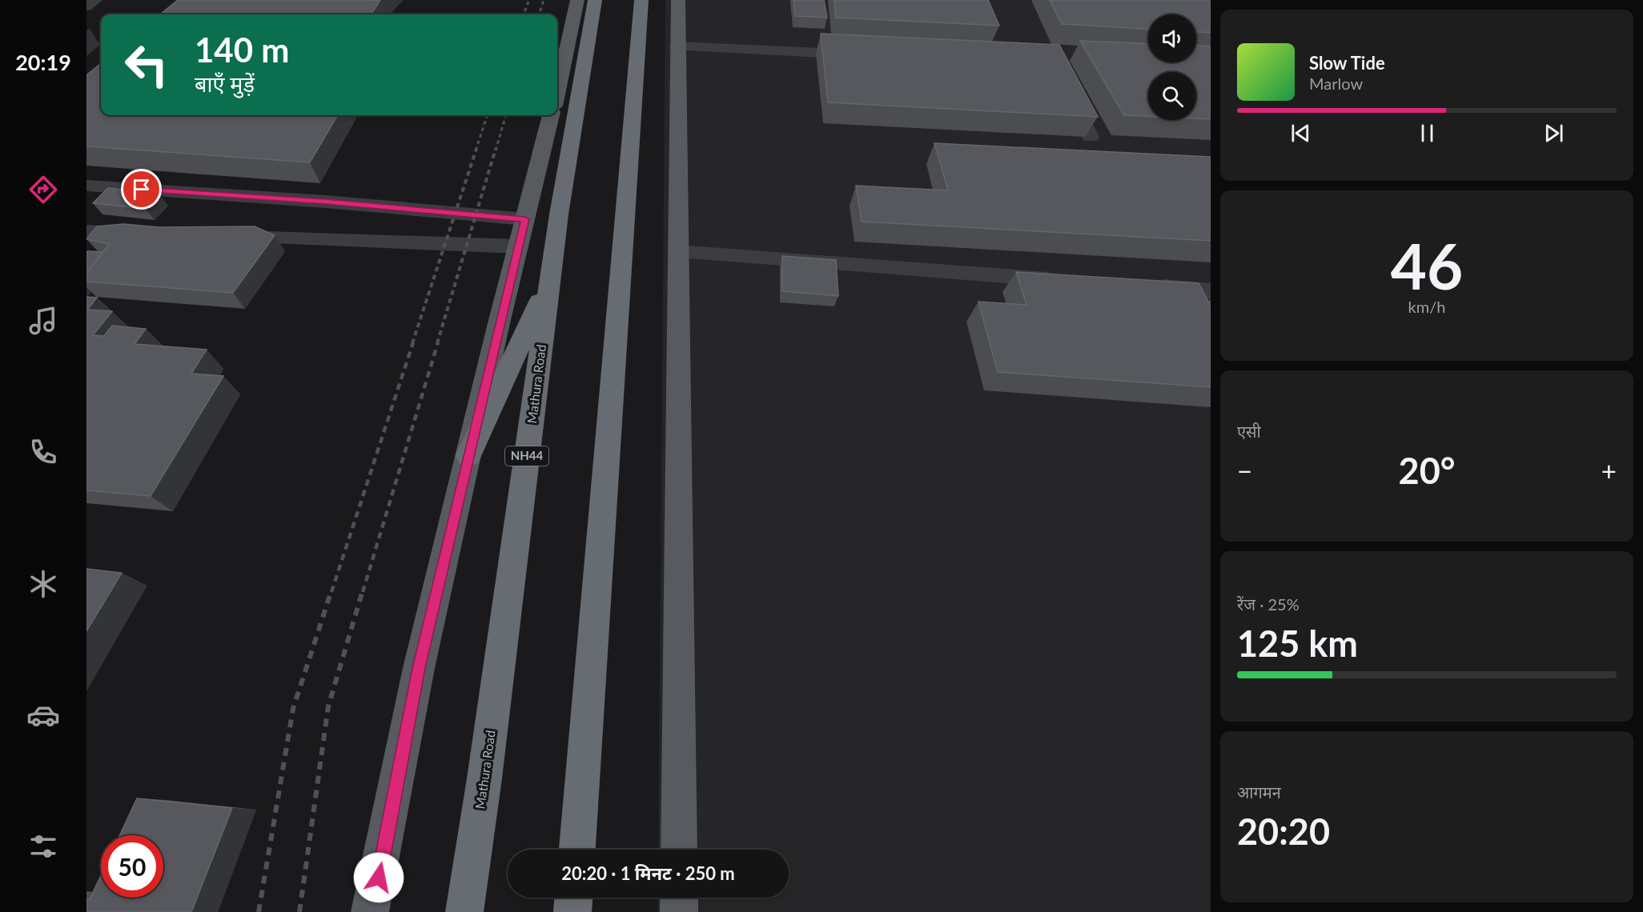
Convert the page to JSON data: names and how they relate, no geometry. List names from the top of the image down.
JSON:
{
  "streets": {
    "highway": ["Mathura Road", "NH44"]
  },
  "page": {
    "tabs": "20:19",
    "turn": ["140 m", "बाएँ मुड़ें"],
    "song": ["Slow Tide", "Marlow"],
    "tile": [
      ["46", "km/h"],
      "एसी",
      ["रेंज · 25%", "125 km"],
      ["आगमन", "20:20"]
    ],
    "heat": ["−", "20°", "+"],
    "limit": "50",
    "trip": "20:20 · 1 मिनट · 250 m"
  }
}
